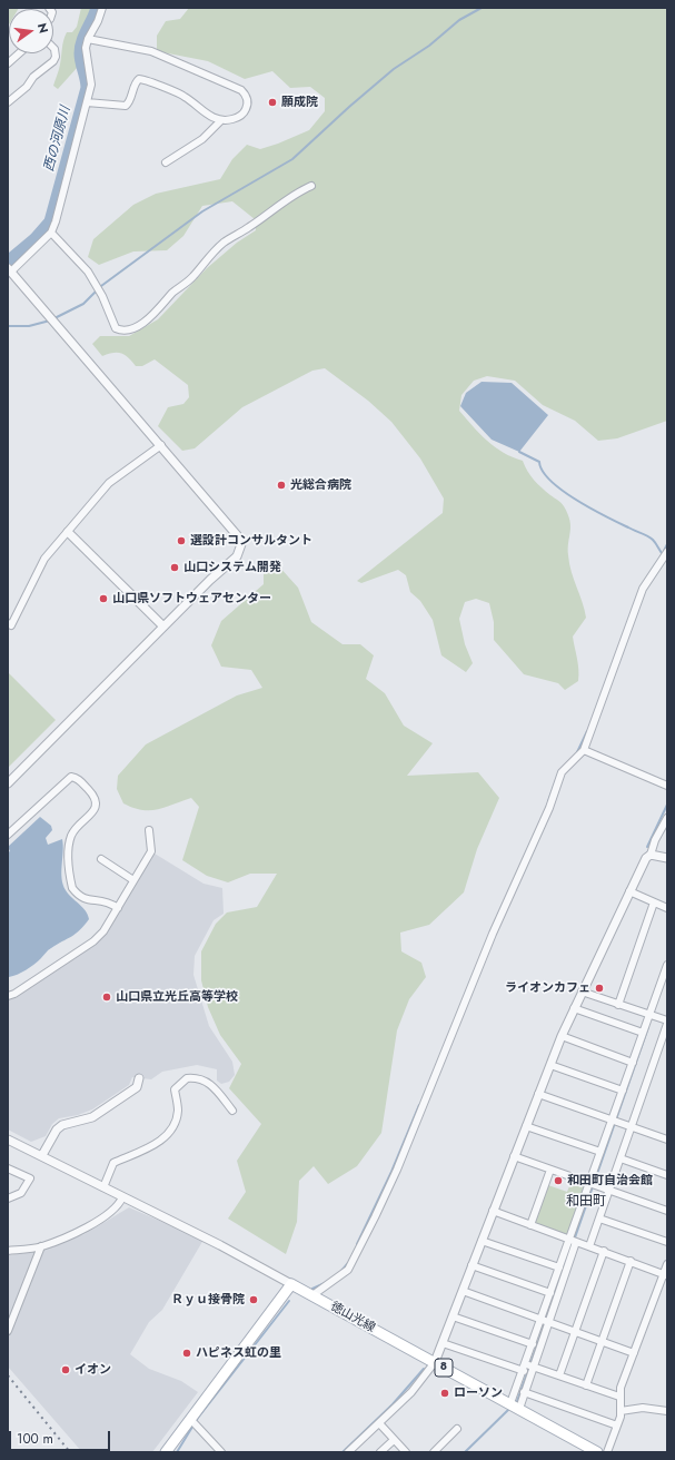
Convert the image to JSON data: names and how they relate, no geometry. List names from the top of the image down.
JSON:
{
  "streets": {
    "main road": ["徳山光線", "8"]
  },
  "districts": ["和田町"],
  "water": ["西の河原川"],
  "places": [
    "願成院",
    "光総合病院",
    "選設計コンサルタント",
    "山口システム開発",
    "山口県ソフトウェアセンター",
    "ライオンカフェ",
    "山口県立光丘高等学校",
    "和田町自治会館",
    "Ｒｙｕ接骨院",
    "ハピネス虹の里",
    "イオン",
    "ローソン"
  ],
  "scale_bar": "100 m",
  "north": "right"
}
